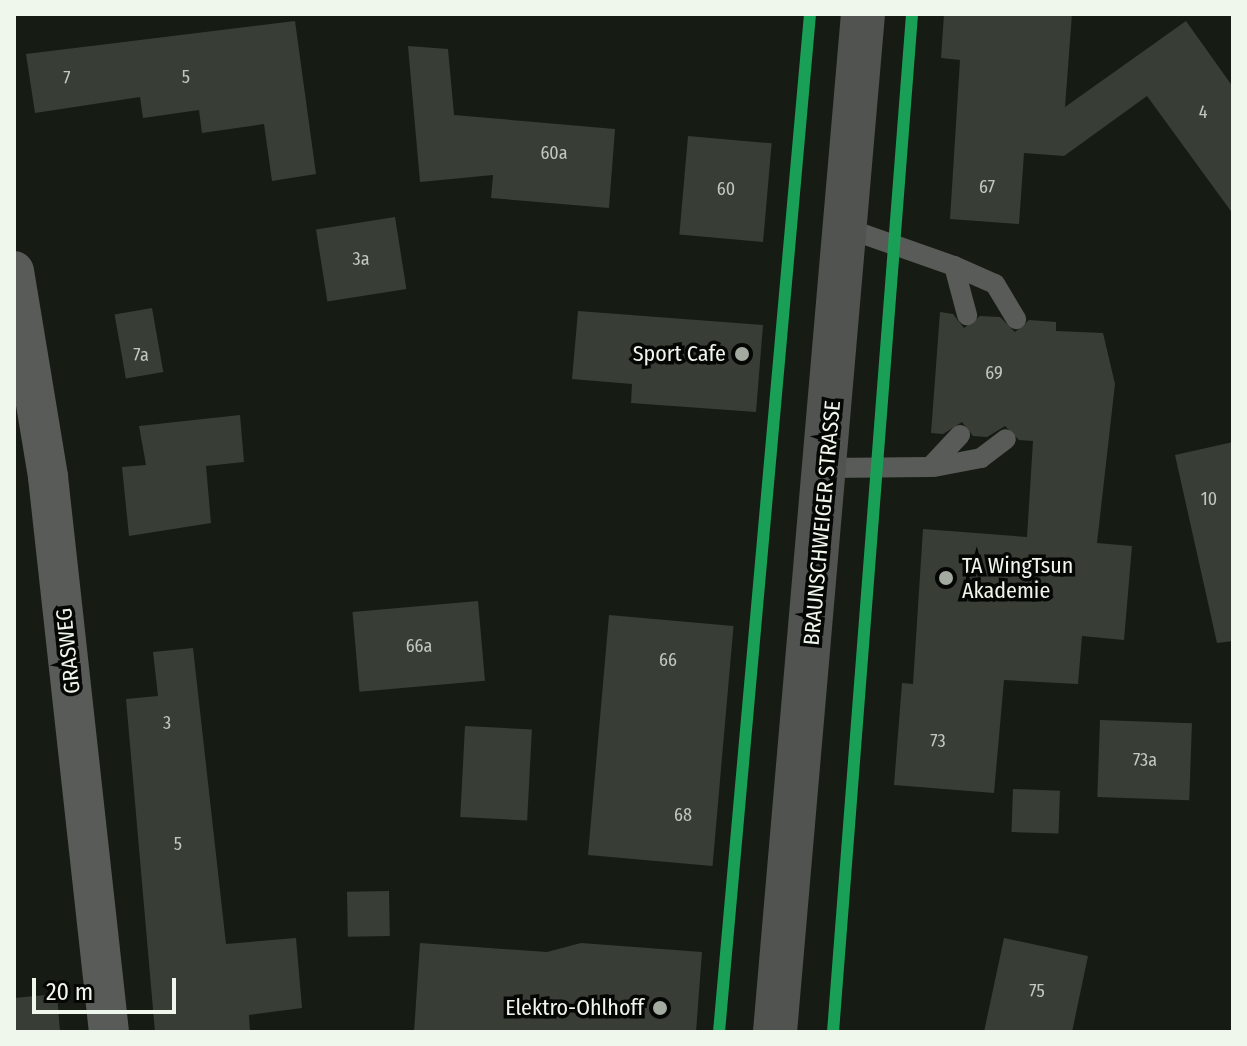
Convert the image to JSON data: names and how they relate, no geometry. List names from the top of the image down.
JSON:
{
  "streets": {
    "street": ["BRAUNSCHWEIGER STRASSE", "GRASWEG"]
  },
  "places": ["Sport Cafe", "TA WingTsun Akademie", "Elektro-Ohlhoff"],
  "house_numbers": [
    "5",
    "7",
    "4",
    "60a",
    "67",
    "60",
    "3a",
    "7a",
    "69",
    "10",
    "66a",
    "66",
    "3",
    "73",
    "73a",
    "68",
    "5",
    "75"
  ],
  "scale_bar": "20 m"
}
